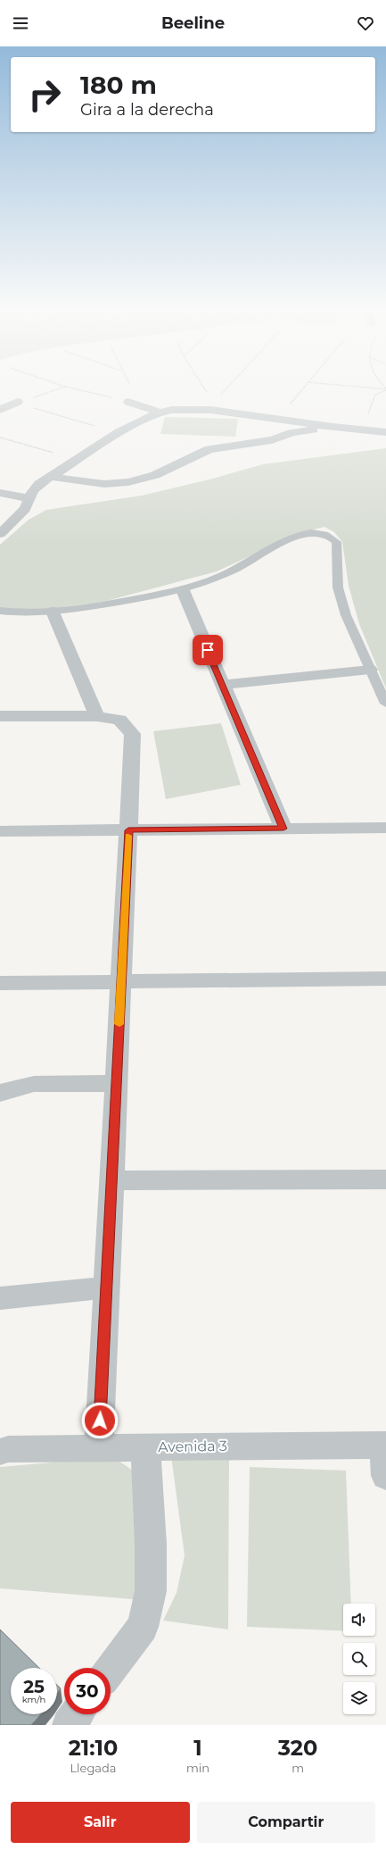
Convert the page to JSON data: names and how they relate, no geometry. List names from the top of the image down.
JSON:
{
  "streets": {
    "street": ["Avenida 3"]
  },
  "page": {
    "header": "Beeline",
    "turn": ["180 m", "Gira a la derecha"],
    "speed": "25 km/h",
    "limit": "30",
    "eta": [
      "21:10",
      "Llegada",
      "1",
      "min",
      "320",
      "m"
    ],
    "buttons": ["Salir", "Compartir"]
  }
}
